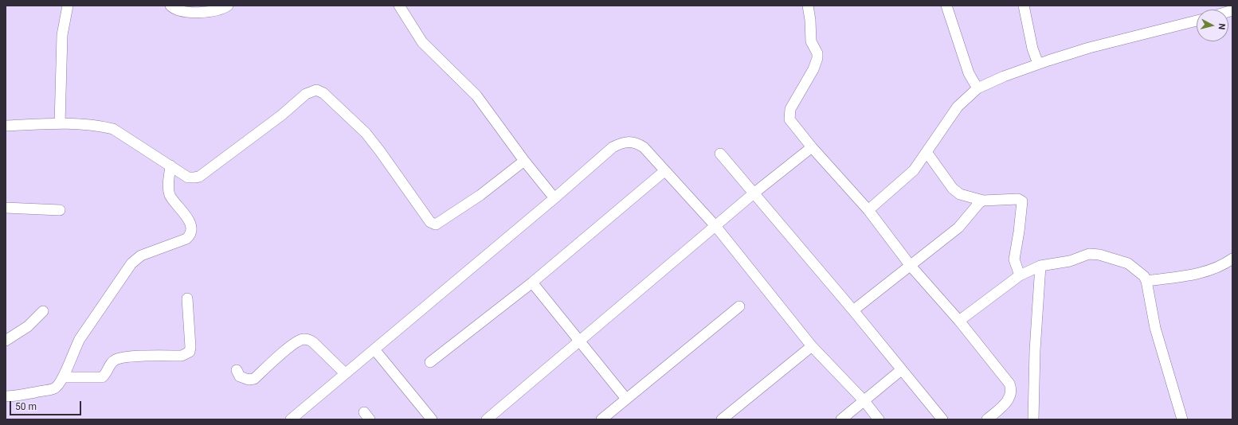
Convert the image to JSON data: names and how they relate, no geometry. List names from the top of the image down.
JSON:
{
  "scale_bar": "50 m",
  "north": "right"
}
